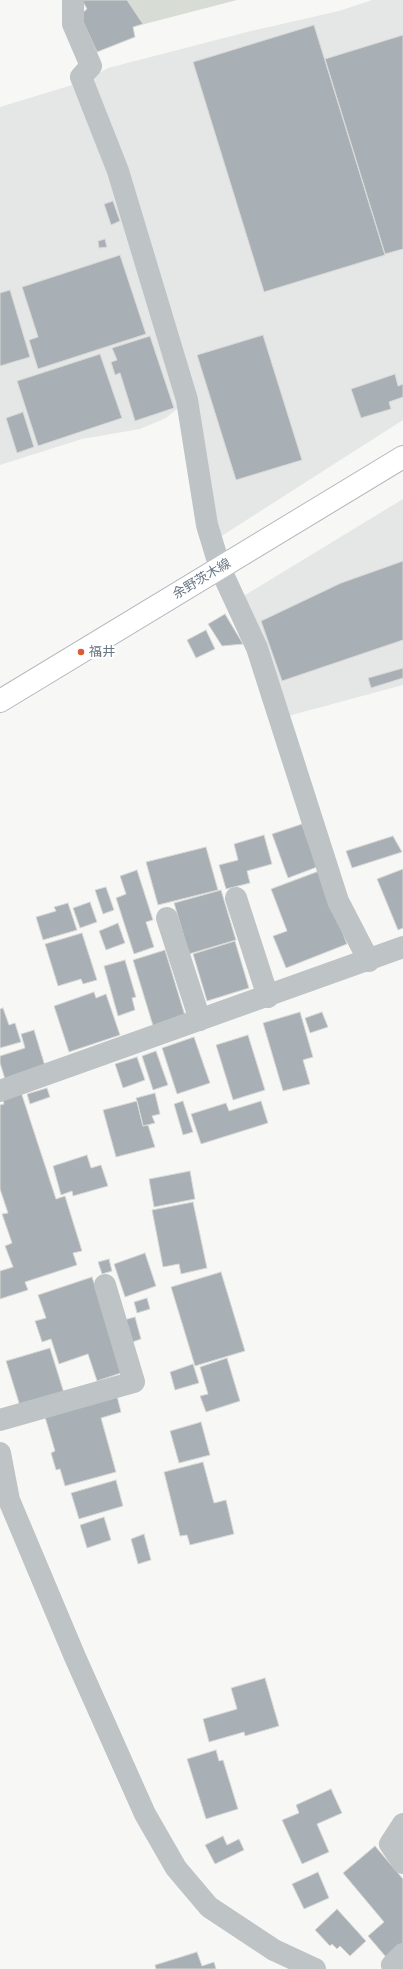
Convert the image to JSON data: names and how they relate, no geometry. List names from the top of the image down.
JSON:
{
  "streets": {
    "main road": ["余野茨木線"]
  },
  "places": ["福井"]
}
